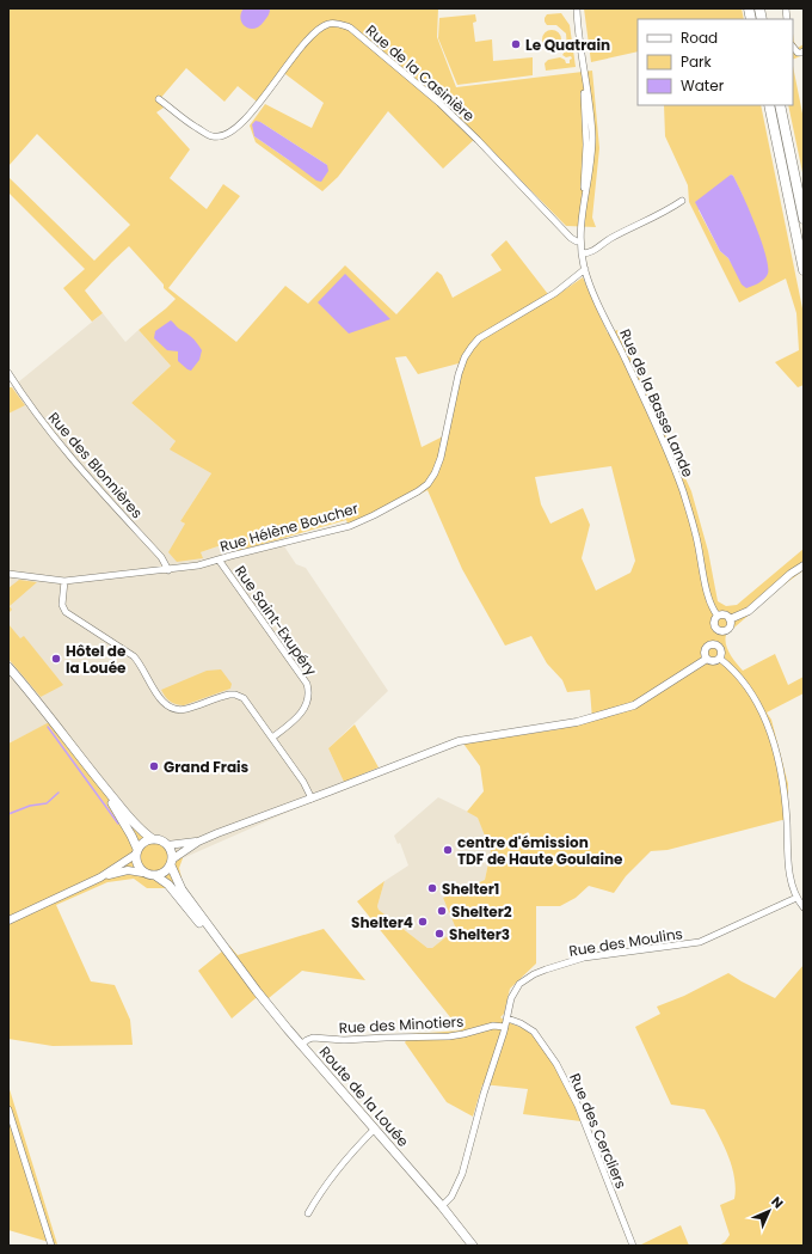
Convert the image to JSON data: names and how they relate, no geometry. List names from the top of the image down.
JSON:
{
  "streets": {
    "main road": ["Route de la Louée"],
    "street": [
      "Rue de la Casinière",
      "Rue de la Basse Lande",
      "Rue des Blonnières",
      "Rue Hélène Boucher",
      "Rue Saint-Exupéry",
      "Rue des Moulins",
      "Rue des Minotiers",
      "Rue des Cercliers"
    ]
  },
  "crossings": [
    ["Rue de la Casinière", "Rue de la Basse Lande"],
    ["Rue de la Basse Lande", "Rue Hélène Boucher"],
    ["Rue des Blonnières", "Rue Hélène Boucher"],
    ["Rue Hélène Boucher", "Rue Saint-Exupéry"],
    ["Rue des Moulins", "Rue des Minotiers"],
    ["Rue des Moulins", "Route de la Louée"],
    ["Rue des Moulins", "Rue des Cercliers"],
    ["Rue des Minotiers", "Route de la Louée"]
  ],
  "places": [
    "Le Quatrain",
    "Hôtel de la Louée",
    "Grand Frais",
    "centre d'émission TDF de Haute Goulaine",
    "Shelter1",
    "Shelter2",
    "Shelter4",
    "Shelter3"
  ],
  "legend": ["Road", "Park", "Water"],
  "north": "top right"
}
